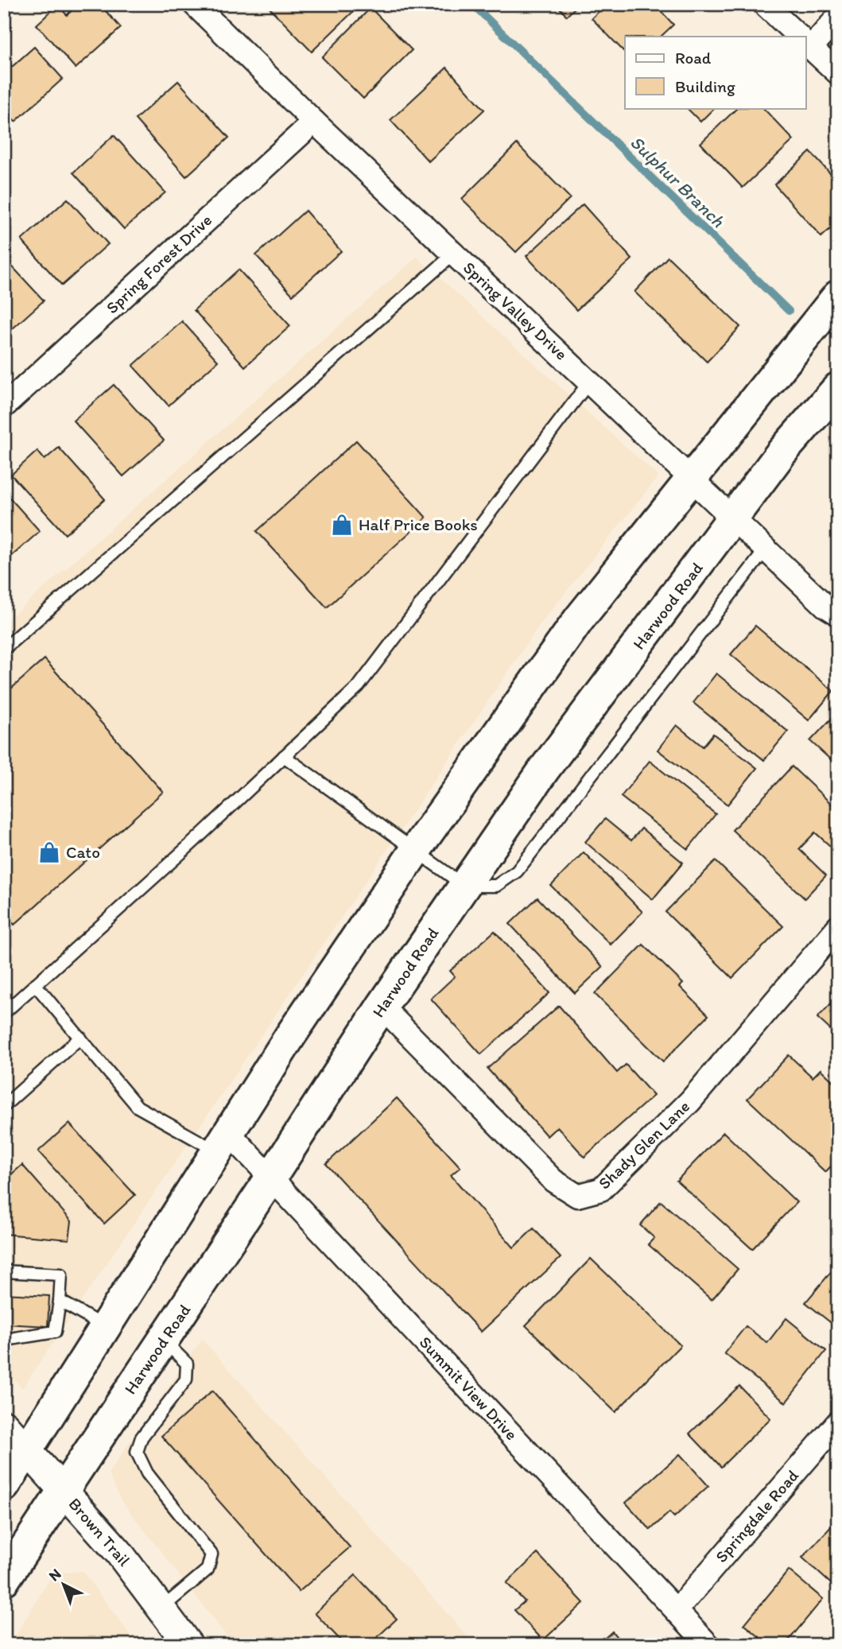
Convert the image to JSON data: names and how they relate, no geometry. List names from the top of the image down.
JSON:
{
  "streets": {
    "main road": ["Harwood Road"],
    "street": [
      "Spring Forest Drive",
      "Spring Valley Drive",
      "Shady Glen Lane",
      "Summit View Drive",
      "Springdale Road",
      "Brown Trail"
    ]
  },
  "crossings": [
    ["Spring Forest Drive", "Spring Valley Drive"],
    ["Spring Valley Drive", "Harwood Road"],
    ["Harwood Road", "Shady Glen Lane"],
    ["Harwood Road", "Summit View Drive"],
    ["Harwood Road", "Brown Trail"],
    ["Summit View Drive", "Springdale Road"]
  ],
  "water": ["Sulphur Branch"],
  "places": {
    "shop": ["Half Price Books", "Cato"]
  },
  "legend": ["Road", "Building"],
  "north": "top left"
}
